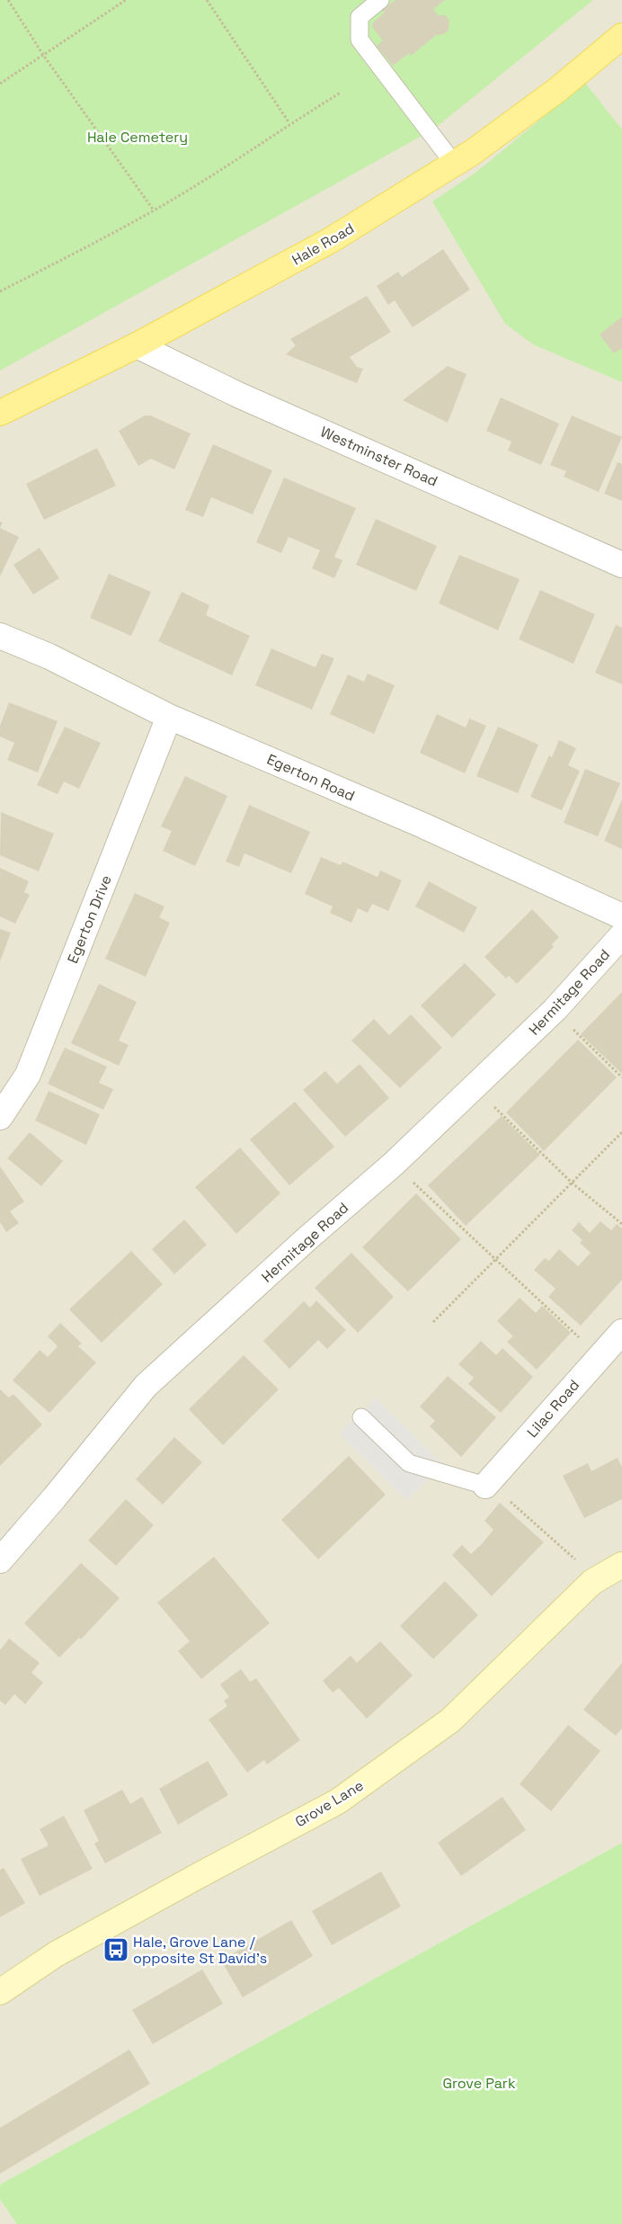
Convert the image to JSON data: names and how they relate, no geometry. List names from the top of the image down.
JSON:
{
  "streets": {
    "main road": ["Hale Road"],
    "street": [
      "Westminster Road",
      "Egerton Road",
      "Egerton Drive",
      "Hermitage Road",
      "Lilac Road",
      "Grove Lane"
    ]
  },
  "crossings": [
    ["Hale Road", "Westminster Road"],
    ["Egerton Road", "Egerton Drive"]
  ],
  "parks": ["Hale Cemetery", "Grove Park"],
  "places": {
    "bus stop": ["Hale, Grove Lane / opposite St David's"]
  }
}
